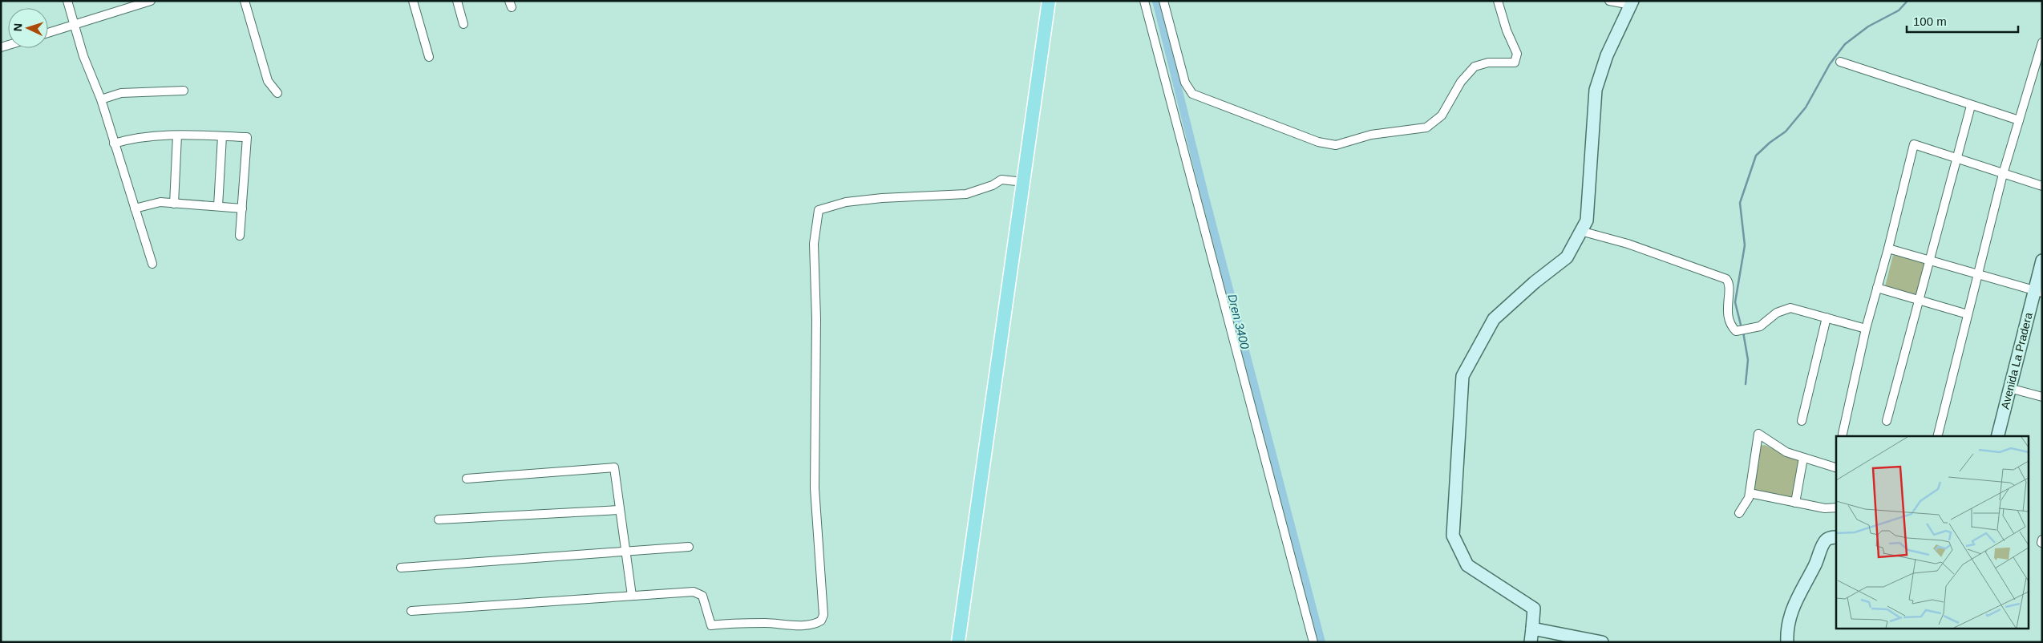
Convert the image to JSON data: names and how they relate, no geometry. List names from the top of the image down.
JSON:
{
  "streets": {
    "street": ["Avenida La Pradera"]
  },
  "water": ["Dren 3400"],
  "scale_bar": "100 m",
  "north": "left"
}
